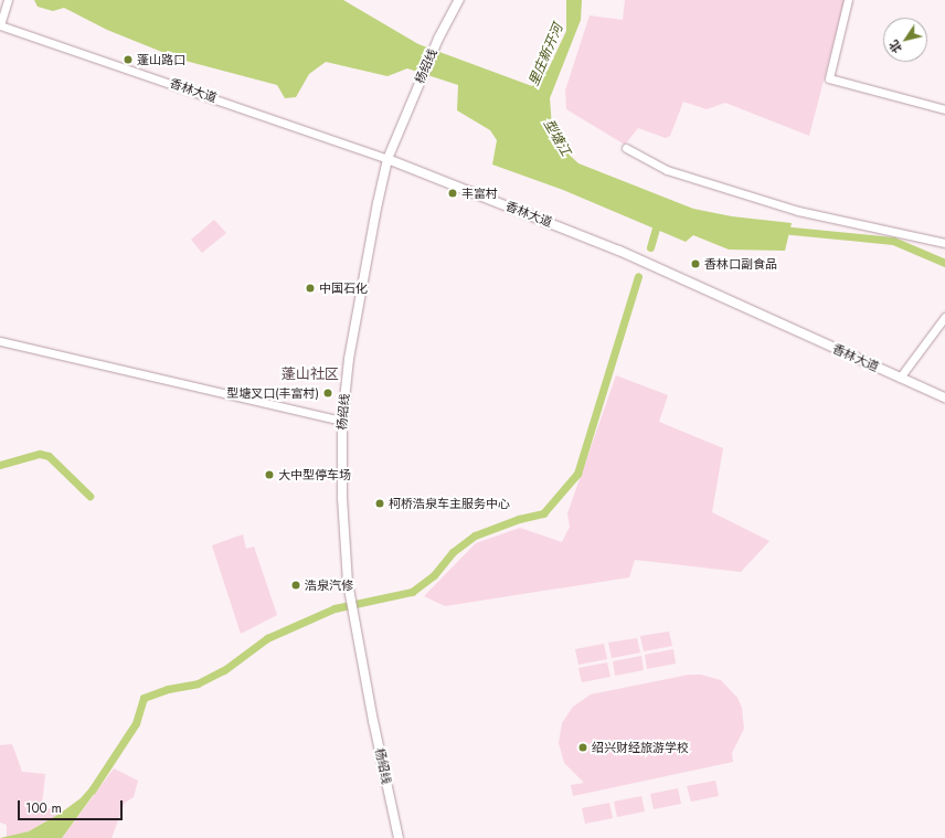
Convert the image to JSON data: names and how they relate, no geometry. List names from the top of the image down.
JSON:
{
  "streets": {
    "main road": ["杨绍线", "香林大道"]
  },
  "crossings": [
    ["杨绍线", "香林大道"]
  ],
  "districts": ["蓬山社区"],
  "water": ["里庄新开河", "型塘江"],
  "places": [
    "蓬山路口",
    "丰富村",
    "香林口副食品",
    "中国石化",
    "型塘叉口(丰富村)",
    "大中型停车场",
    "柯桥浩泉车主服务中心",
    "浩泉汽修",
    "绍兴财经旅游学校"
  ],
  "scale_bar": "100 m",
  "north": "bottom left"
}
